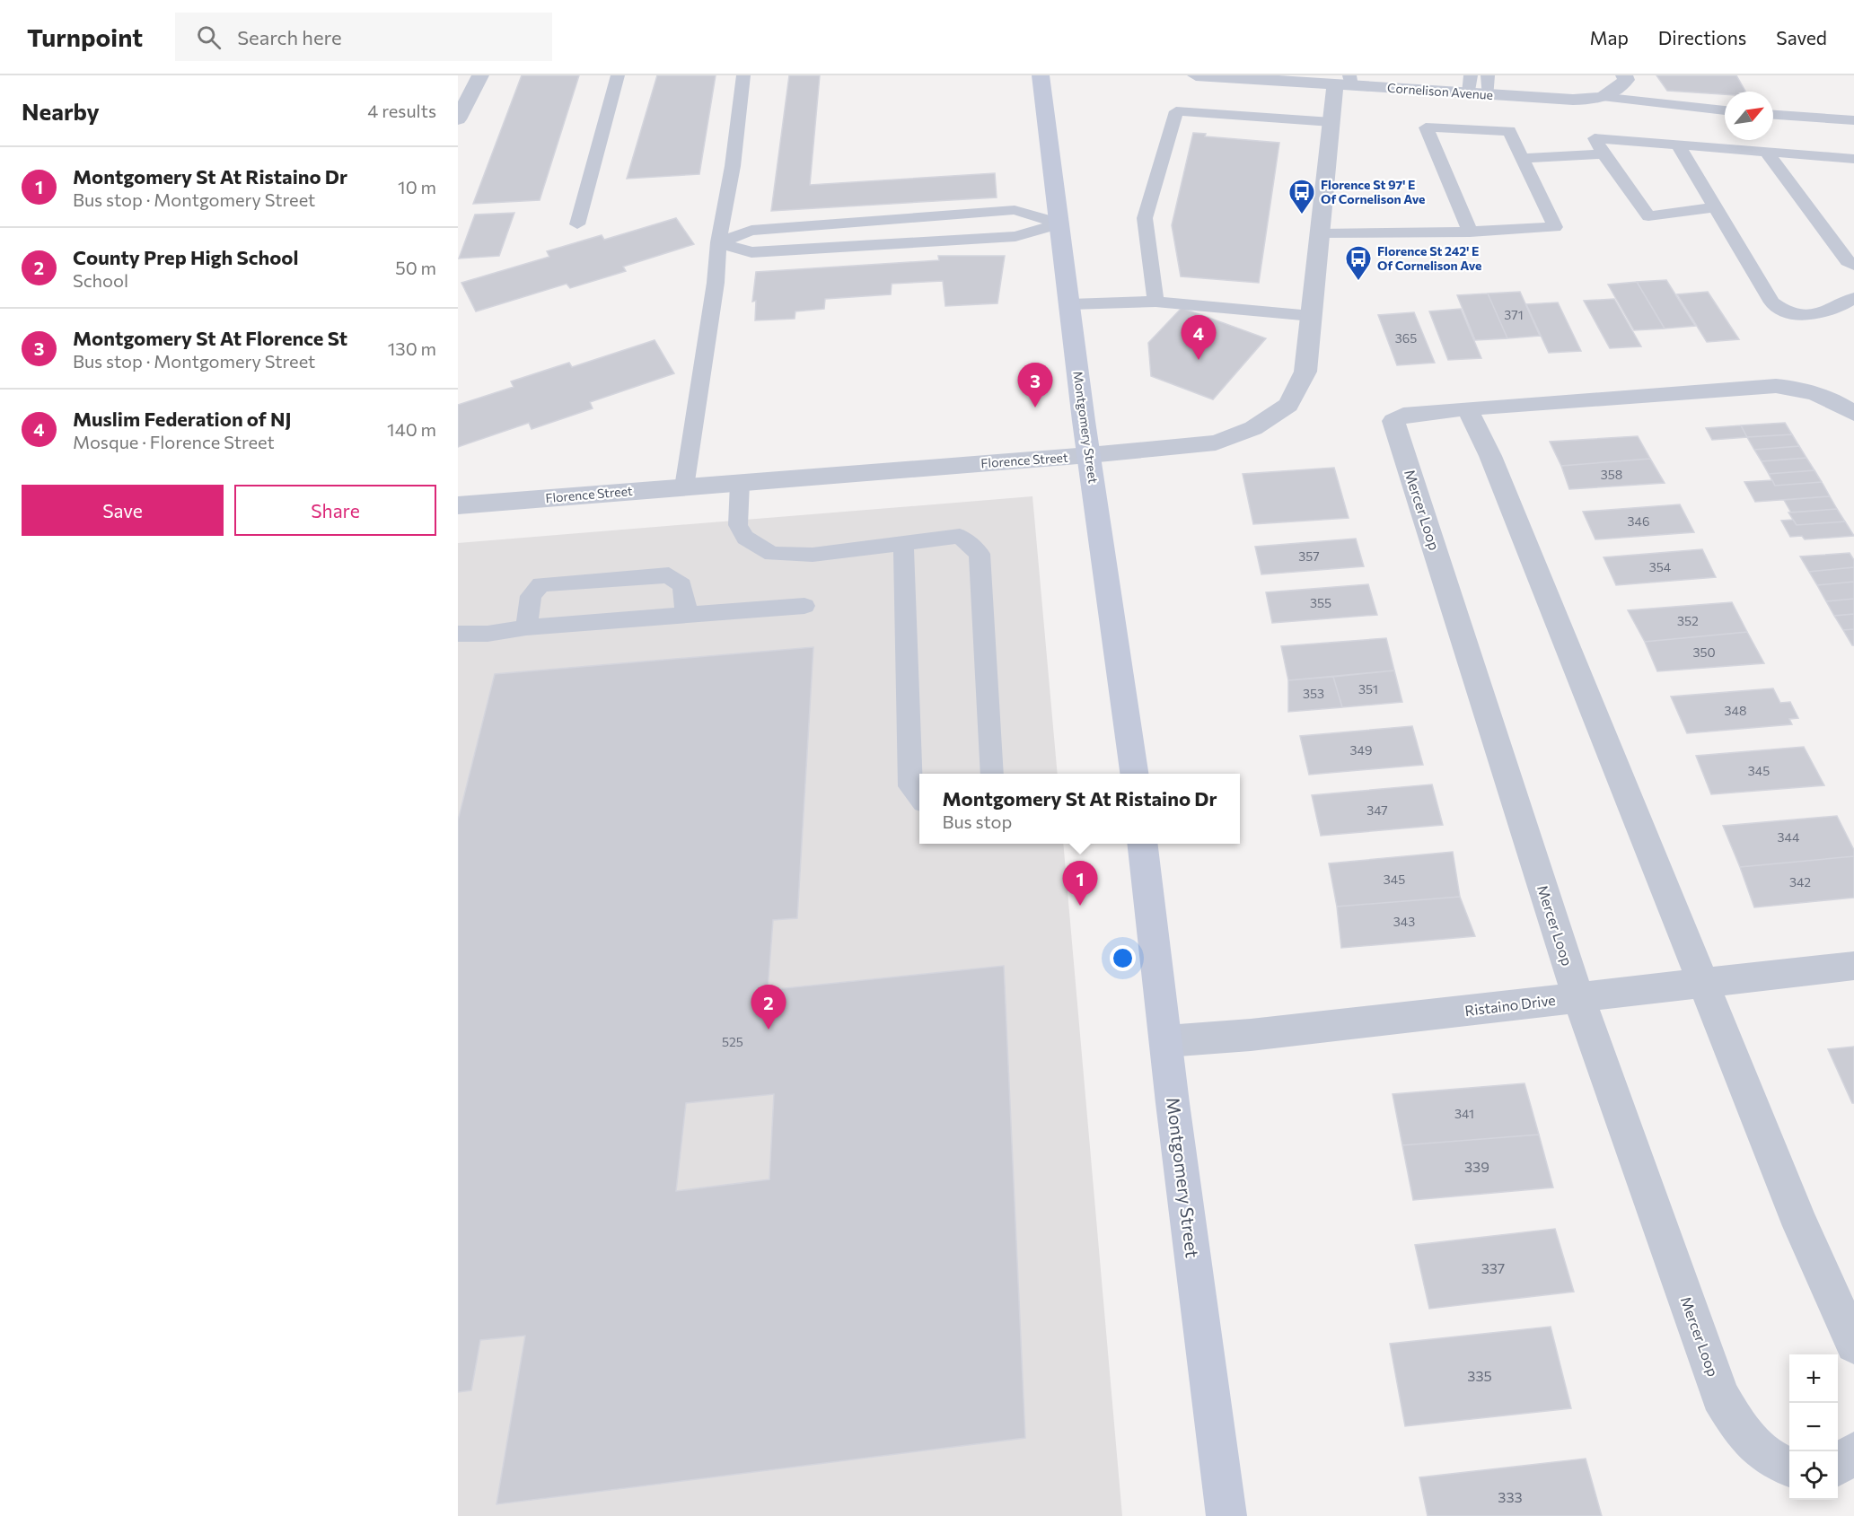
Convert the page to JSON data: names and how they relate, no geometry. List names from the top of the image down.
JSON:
{
  "streets": {
    "main road": ["Montgomery Street"],
    "street": [
      "Cornelison Avenue",
      "Florence Street",
      "Mercer Loop",
      "Ristaino Drive"
    ]
  },
  "crossings": [
    ["Cornelison Avenue", "Florence Street"],
    ["Montgomery Street", "Florence Street"],
    ["Montgomery Street", "Ristaino Drive"],
    ["Mercer Loop", "Ristaino Drive"]
  ],
  "places": {
    "bus stop": ["Florence St 97' E Of Cornelison Ave", "Florence St 242' E Of Cornelison Ave"]
  },
  "house_numbers": [
    "371",
    "365",
    "358",
    "346",
    "357",
    "354",
    "355",
    "352",
    "350",
    "351",
    "353",
    "348",
    "349",
    "345",
    "347",
    "344",
    "345",
    "342",
    "343",
    "525",
    "341",
    "339",
    "337",
    "335",
    "333"
  ],
  "north": "top right",
  "page": {
    "header": "Turnpoint",
    "search": "Search here",
    "nav": ["Map", "Directions", "Saved"],
    "heading": ["Nearby", "4 results"],
    "list": [
      {
        "mark": "1",
        "name": "Montgomery St At Ristaino Dr",
        "note": "Bus stop · Montgomery Street",
        "value": "10 m"
      },
      {
        "mark": "2",
        "name": "County Prep High School",
        "note": "School",
        "value": "50 m"
      },
      {
        "mark": "3",
        "name": "Montgomery St At Florence St",
        "note": "Bus stop · Montgomery Street",
        "value": "130 m"
      },
      {
        "mark": "4",
        "name": "Muslim Federation of NJ",
        "note": "Mosque · Florence Street",
        "value": "140 m"
      }
    ],
    "pins": [
      "4",
      "3",
      "1",
      "2"
    ],
    "buttons": ["Save", "Share"],
    "popup": ["Montgomery St At Ristaino Dr", "Bus stop"],
    "map_buttons": ["+", "−"]
  }
}
